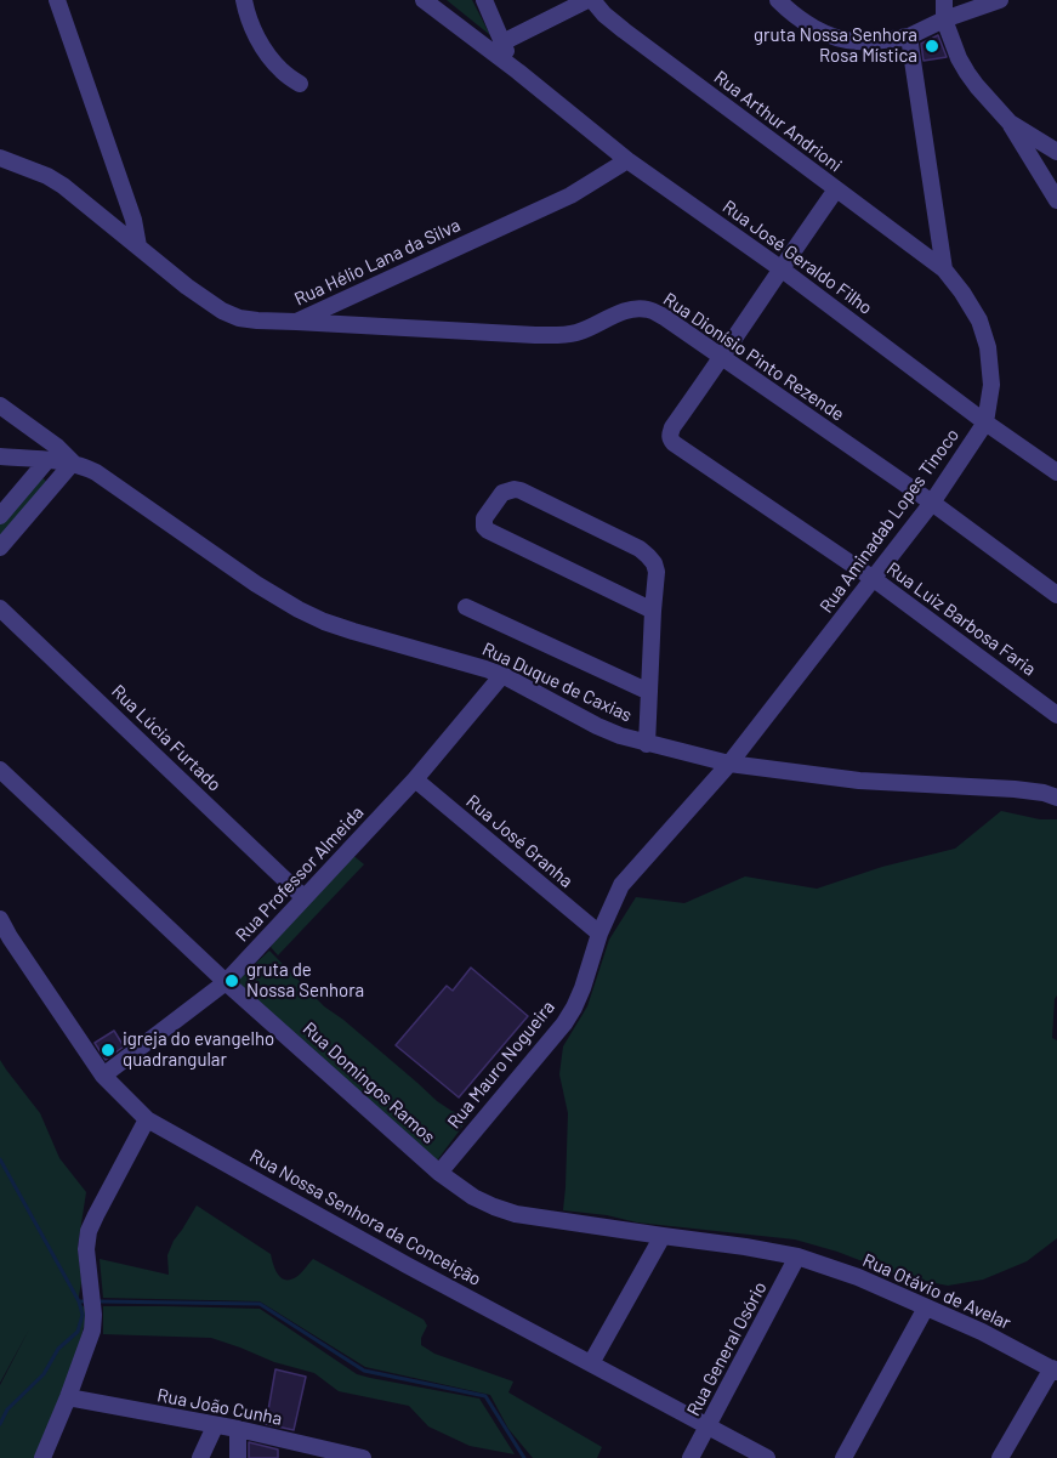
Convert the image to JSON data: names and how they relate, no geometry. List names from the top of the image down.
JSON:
{
  "streets": {
    "street": [
      "Rua Arthur Andrioni",
      "Rua José Geraldo Filho",
      "Rua Hélio Lana da Silva",
      "Rua Dionísio Pinto Rezende",
      "Rua Aminadab Lopes Tinoco",
      "Rua Luiz Barbosa Faria",
      "Rua Duque de Caxias",
      "Rua Lúcia Furtado",
      "Rua José Granha",
      "Rua Professor Almeida",
      "Rua Mauro Nogueira",
      "Rua Domingos Ramos",
      "Rua Nossa Senhora da Conceição",
      "Rua Otávio de Avelar",
      "Rua General Osório",
      "Rua João Cunha"
    ]
  },
  "crossings": [
    ["Rua Arthur Andrioni", "Rua Aminadab Lopes Tinoco"],
    ["Rua José Geraldo Filho", "Rua Hélio Lana da Silva"],
    ["Rua José Geraldo Filho", "Rua Aminadab Lopes Tinoco"],
    ["Rua Hélio Lana da Silva", "Rua Dionísio Pinto Rezende"],
    ["Rua Dionísio Pinto Rezende", "Rua Aminadab Lopes Tinoco"],
    ["Rua Dionísio Pinto Rezende", "Rua Luiz Barbosa Faria"],
    ["Rua Aminadab Lopes Tinoco", "Rua Luiz Barbosa Faria"],
    ["Rua Aminadab Lopes Tinoco", "Rua Duque de Caxias"],
    ["Rua Aminadab Lopes Tinoco", "Rua Mauro Nogueira"],
    ["Rua Duque de Caxias", "Rua Professor Almeida"],
    ["Rua Duque de Caxias", "Rua Mauro Nogueira"],
    ["Rua Lúcia Furtado", "Rua Professor Almeida"],
    ["Rua José Granha", "Rua Professor Almeida"],
    ["Rua José Granha", "Rua Mauro Nogueira"],
    ["Rua Professor Almeida", "Rua Domingos Ramos"],
    ["Rua Professor Almeida", "Rua Nossa Senhora da Conceição"],
    ["Rua Mauro Nogueira", "Rua Domingos Ramos"],
    ["Rua Domingos Ramos", "Rua Otávio de Avelar"],
    ["Rua Domingos Ramos", "Rua General Osório"],
    ["Rua Nossa Senhora da Conceição", "Rua General Osório"],
    ["Rua Otávio de Avelar", "Rua General Osório"]
  ],
  "places": ["gruta Nossa Senhora Rosa Mística", "gruta de Nossa Senhora", "igreja do evangelho quadrangular"]
}
